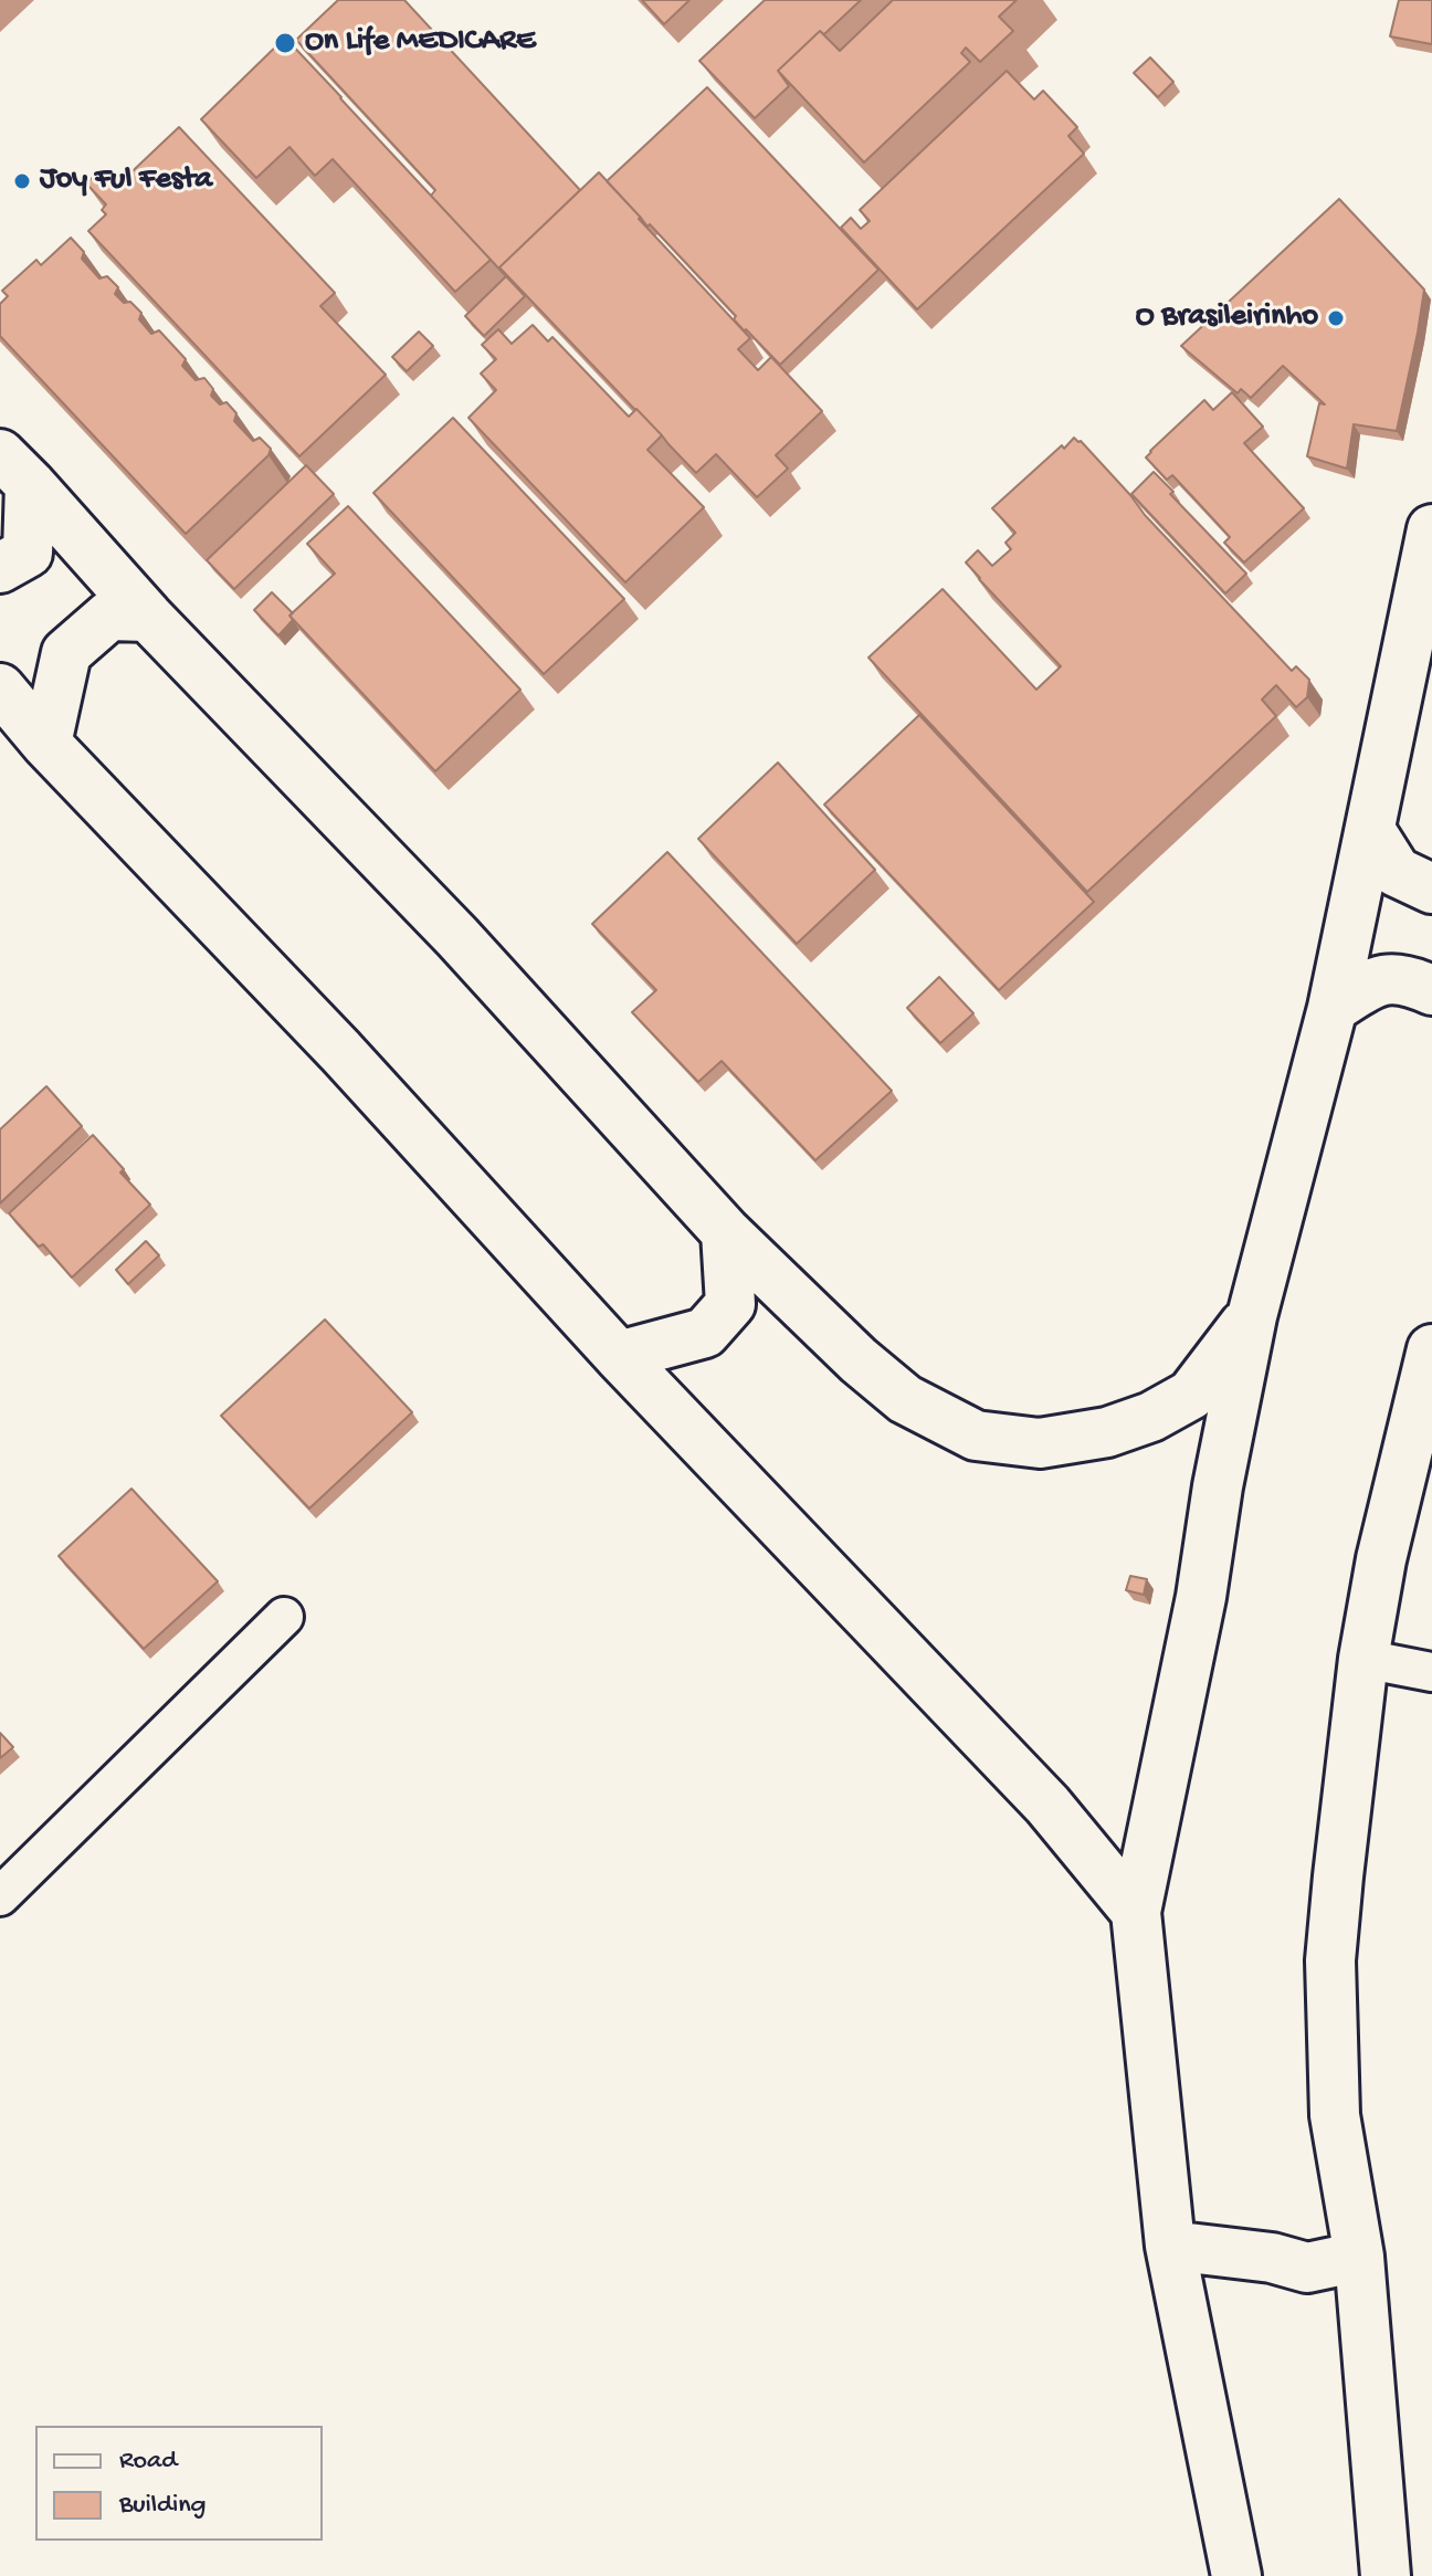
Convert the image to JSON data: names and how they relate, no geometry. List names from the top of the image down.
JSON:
{
  "places": ["On Life MEDICARE", "Joy Ful Festa", "O Brasileirinho"],
  "legend": ["Road", "Building"]
}
